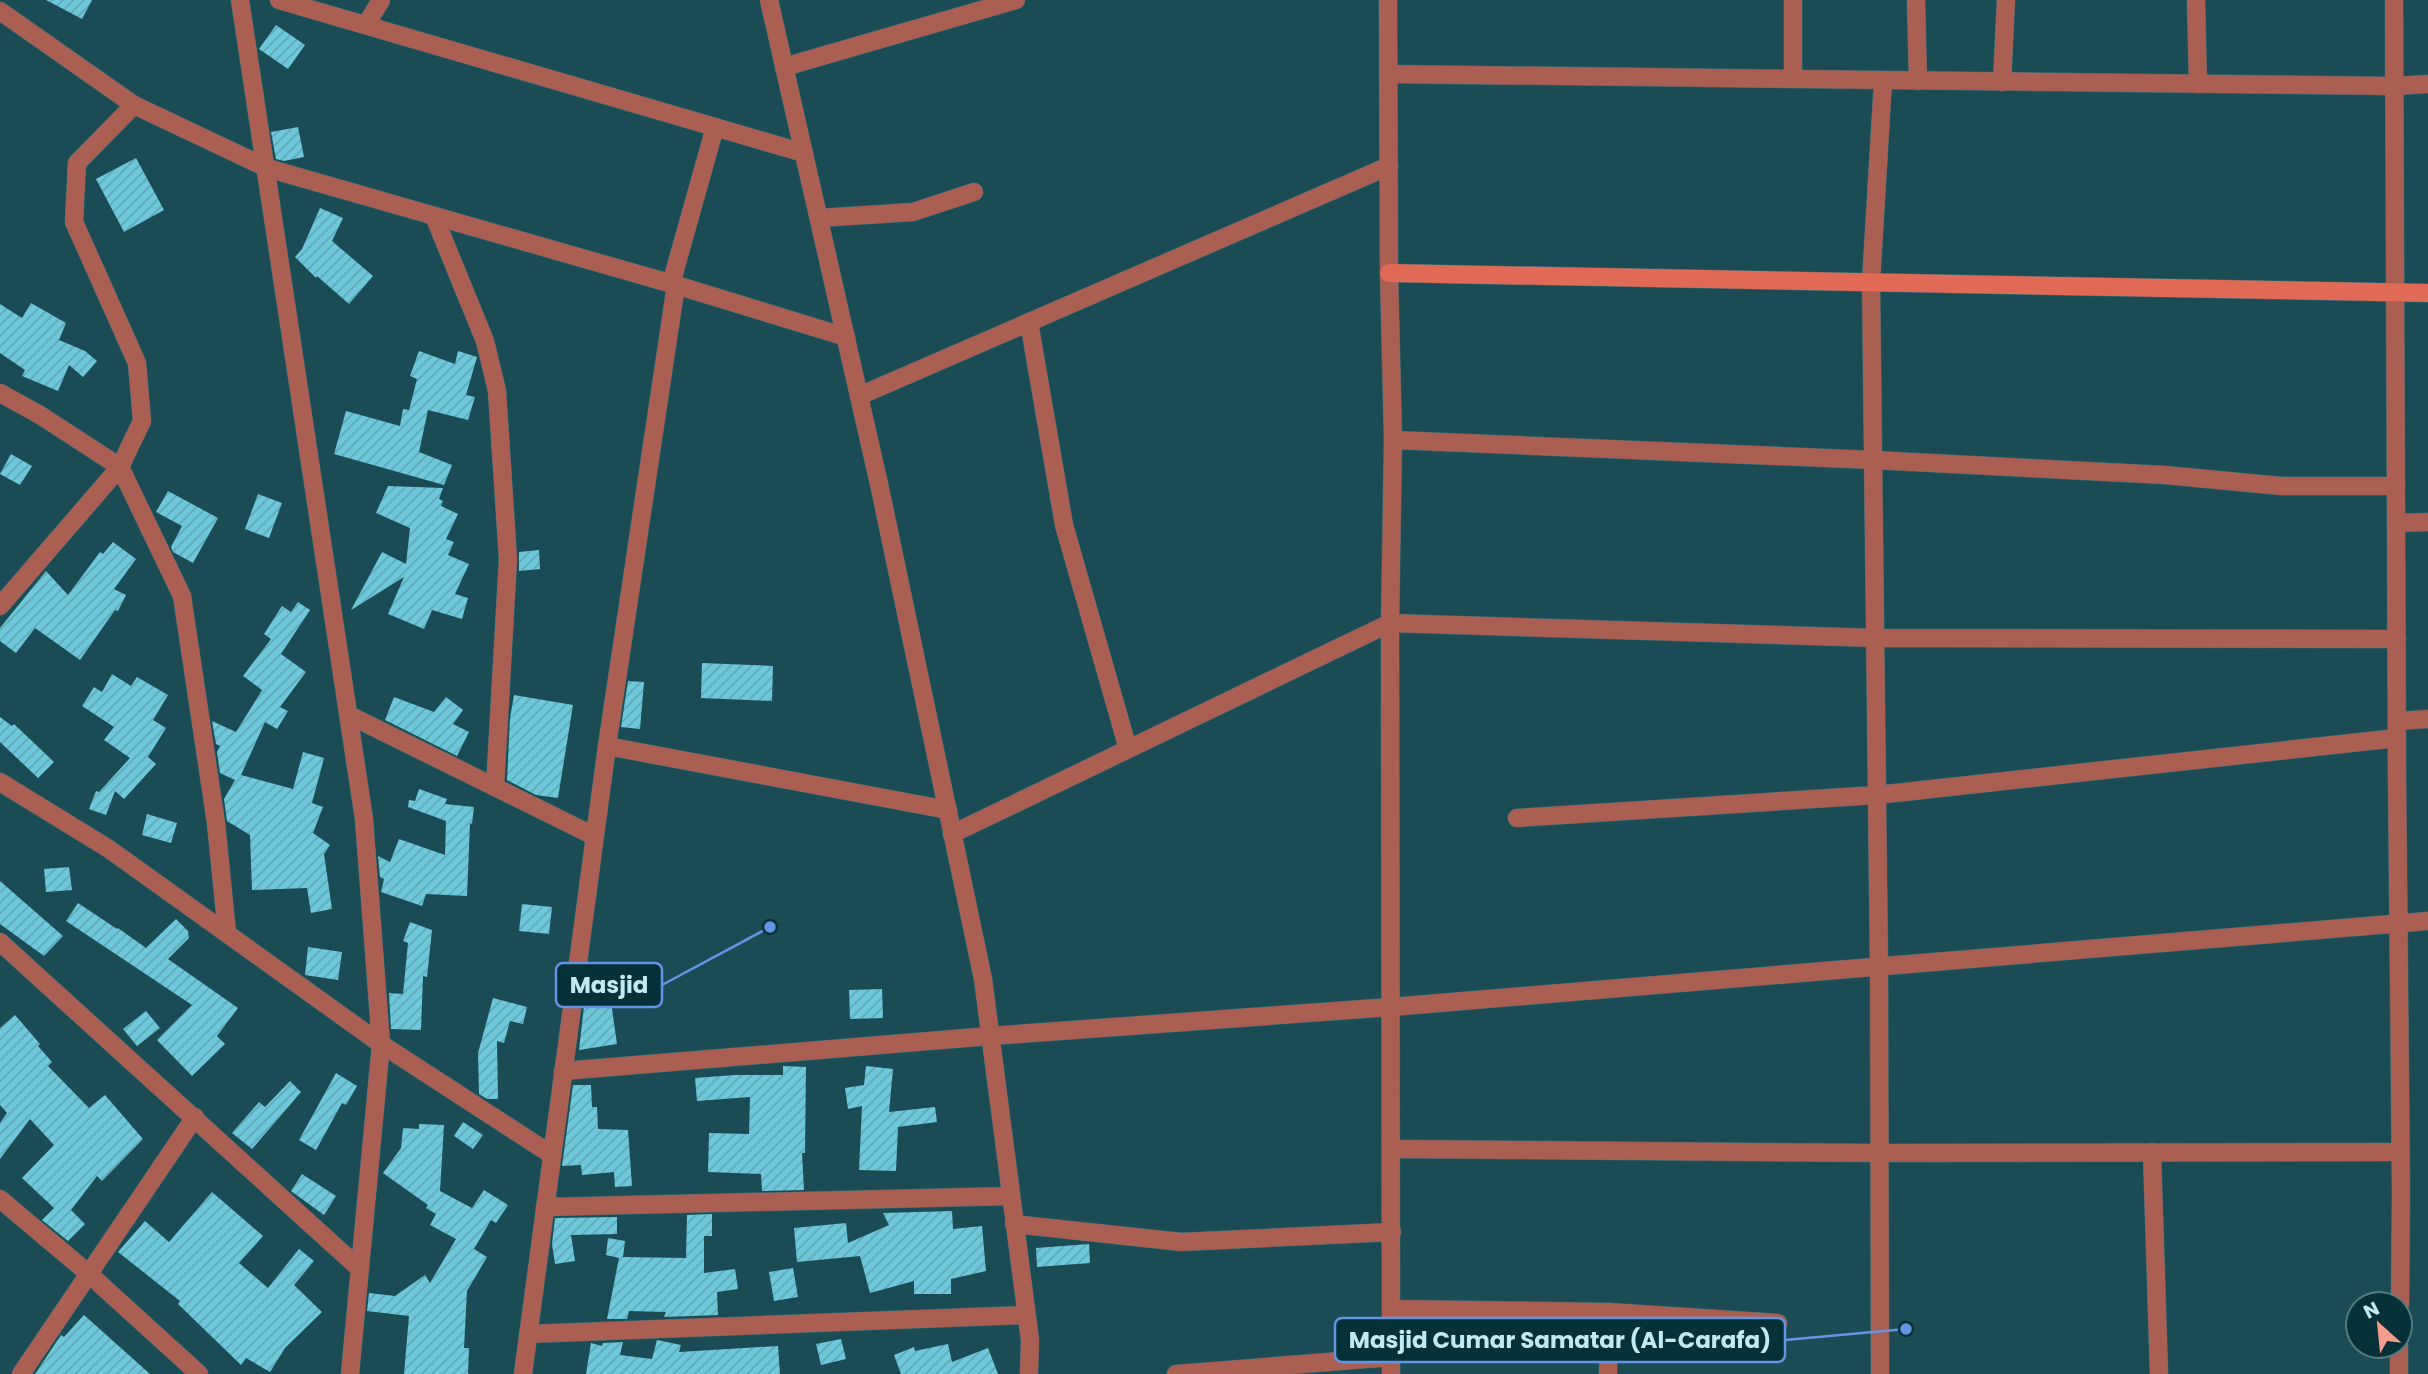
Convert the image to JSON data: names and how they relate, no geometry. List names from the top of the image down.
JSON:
{
  "places": ["Masjid", "Masjid Cumar Samatar (Al-Carafa)"],
  "north": "top left"
}
